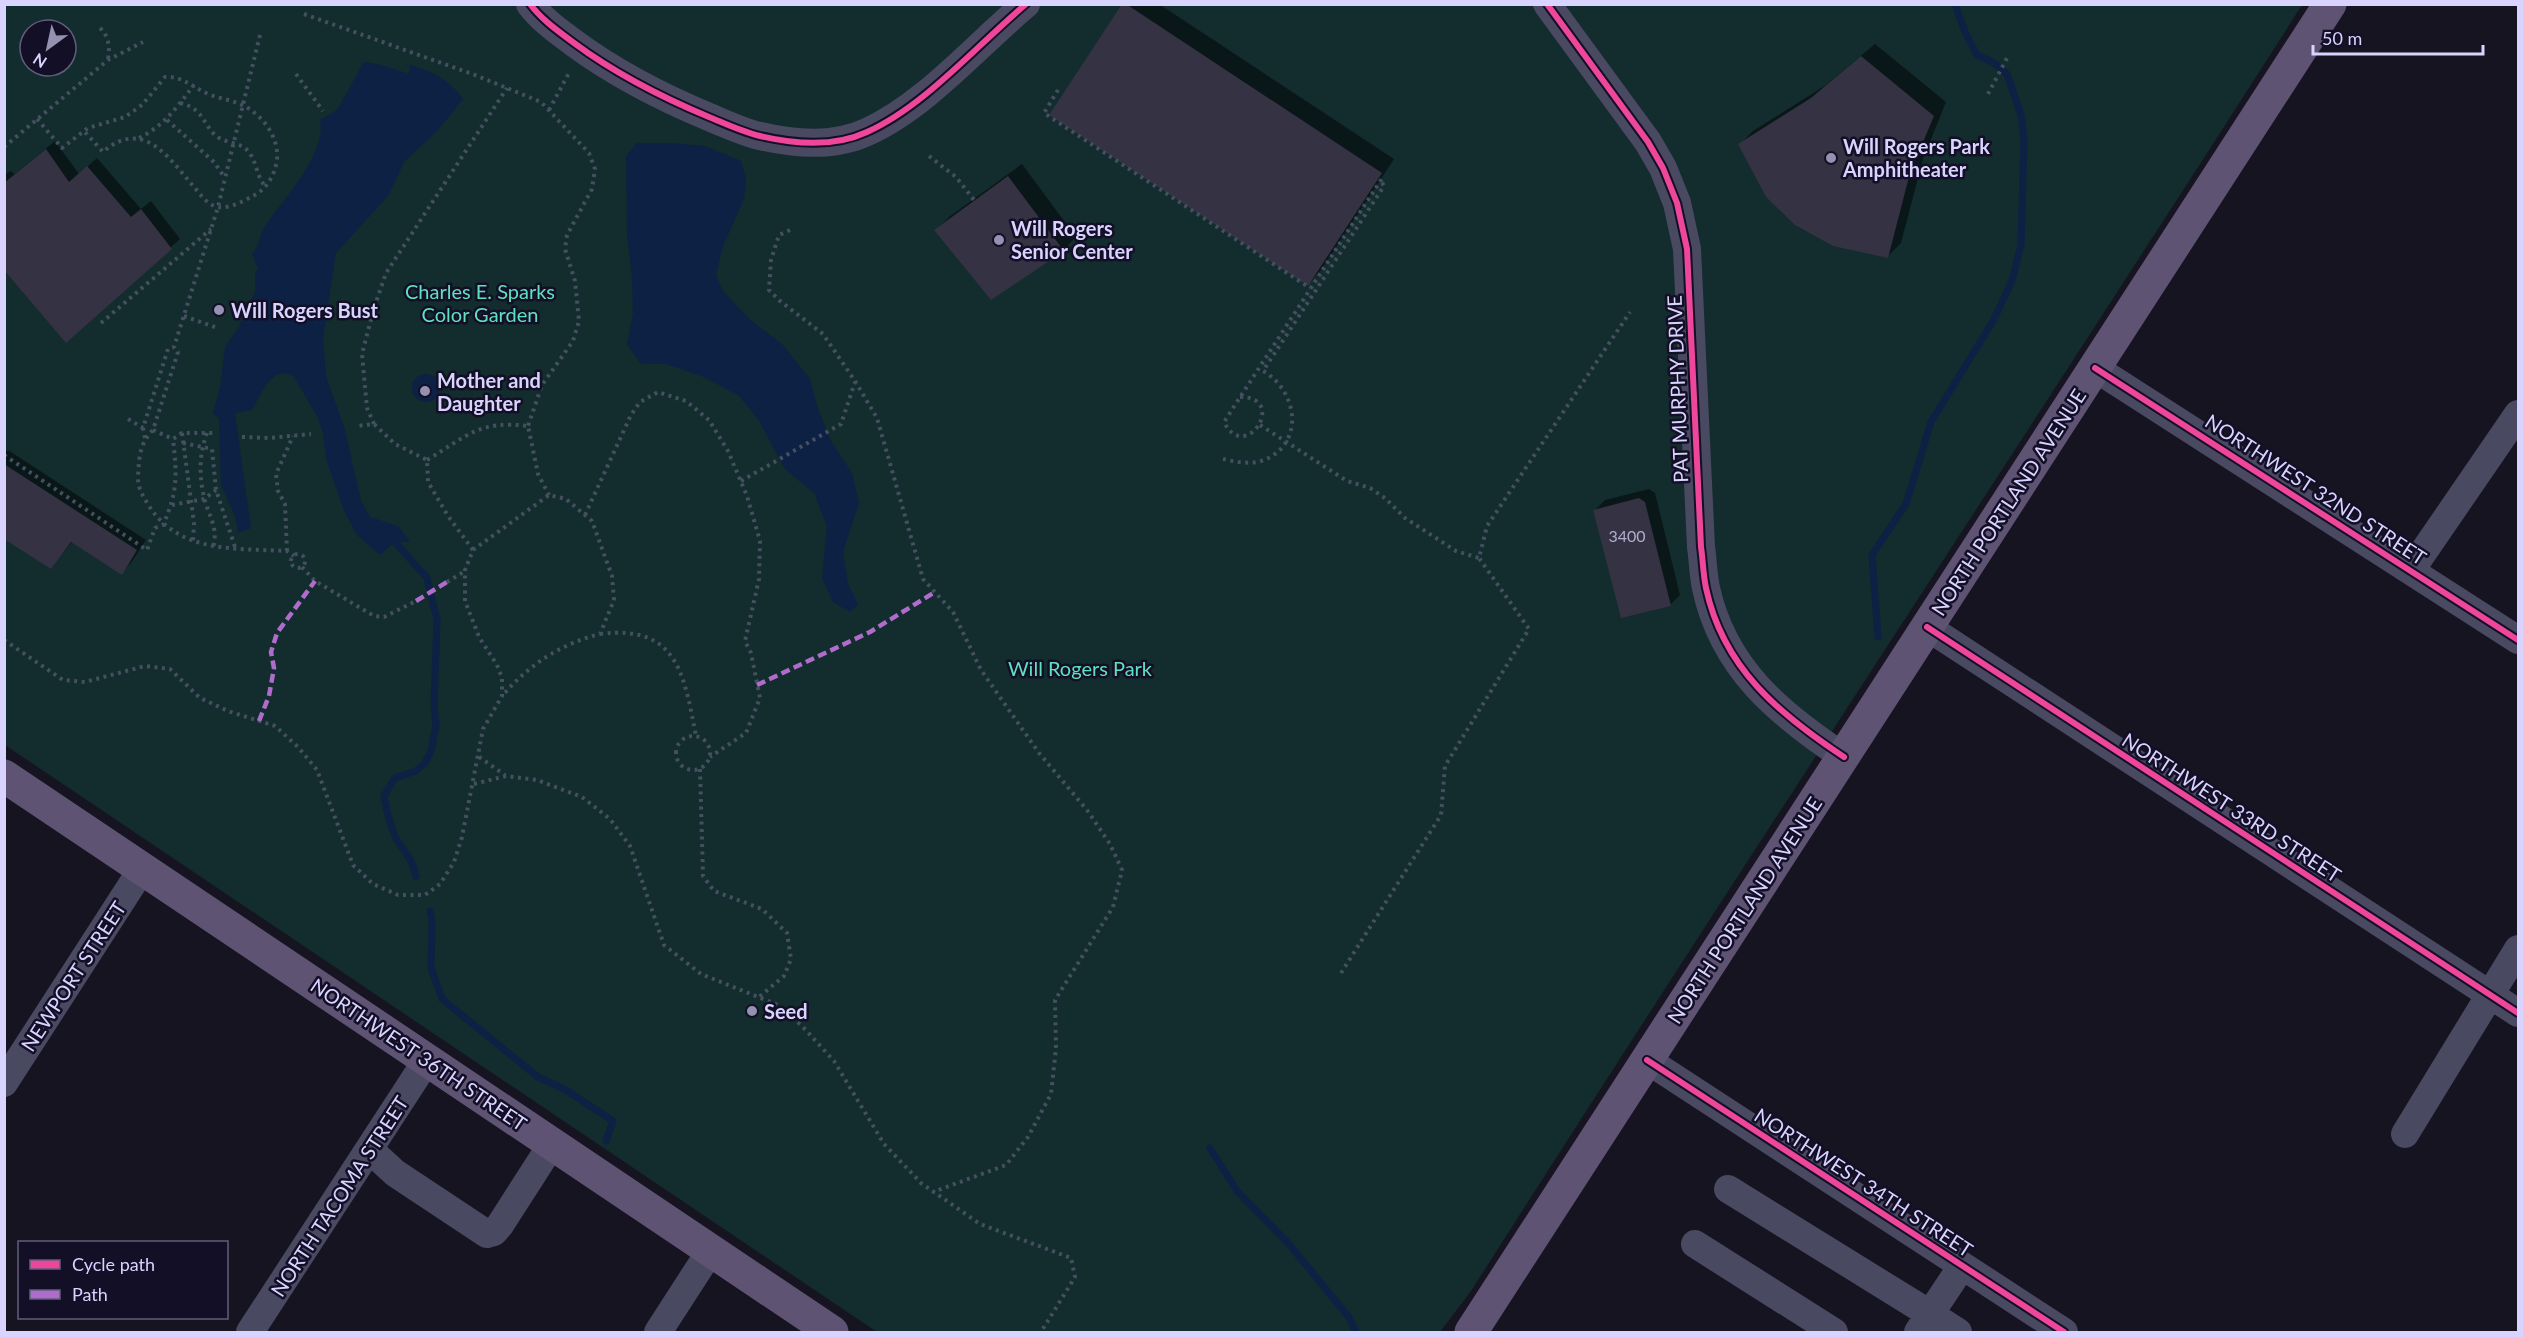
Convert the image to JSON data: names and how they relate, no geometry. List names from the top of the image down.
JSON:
{
  "streets": {
    "main road": ["NORTH PORTLAND AVENUE", "NORTHWEST 36TH STREET"],
    "street": [
      "PAT MURPHY DRIVE",
      "NORTHWEST 32ND STREET",
      "NORTHWEST 33RD STREET",
      "NEWPORT STREET",
      "NORTHWEST 34TH STREET",
      "NORTH TACOMA STREET"
    ]
  },
  "crossings": [
    ["PAT MURPHY DRIVE", "NORTH PORTLAND AVENUE"],
    ["NORTHWEST 32ND STREET", "NORTH PORTLAND AVENUE"],
    ["NORTH PORTLAND AVENUE", "NORTHWEST 33RD STREET"],
    ["NORTH PORTLAND AVENUE", "NORTHWEST 34TH STREET"],
    ["NEWPORT STREET", "NORTHWEST 36TH STREET"],
    ["NORTHWEST 36TH STREET", "NORTH TACOMA STREET"]
  ],
  "parks": ["Charles E. Sparks Color Garden", "Will Rogers Park"],
  "places": [
    "Will Rogers Park Amphitheater",
    "Will Rogers Senior Center",
    "Will Rogers Bust",
    "Mother and Daughter",
    "Seed"
  ],
  "house_numbers": ["3400"],
  "legend": ["Cycle path", "Path"],
  "scale_bar": "50 m",
  "north": "bottom left"
}
